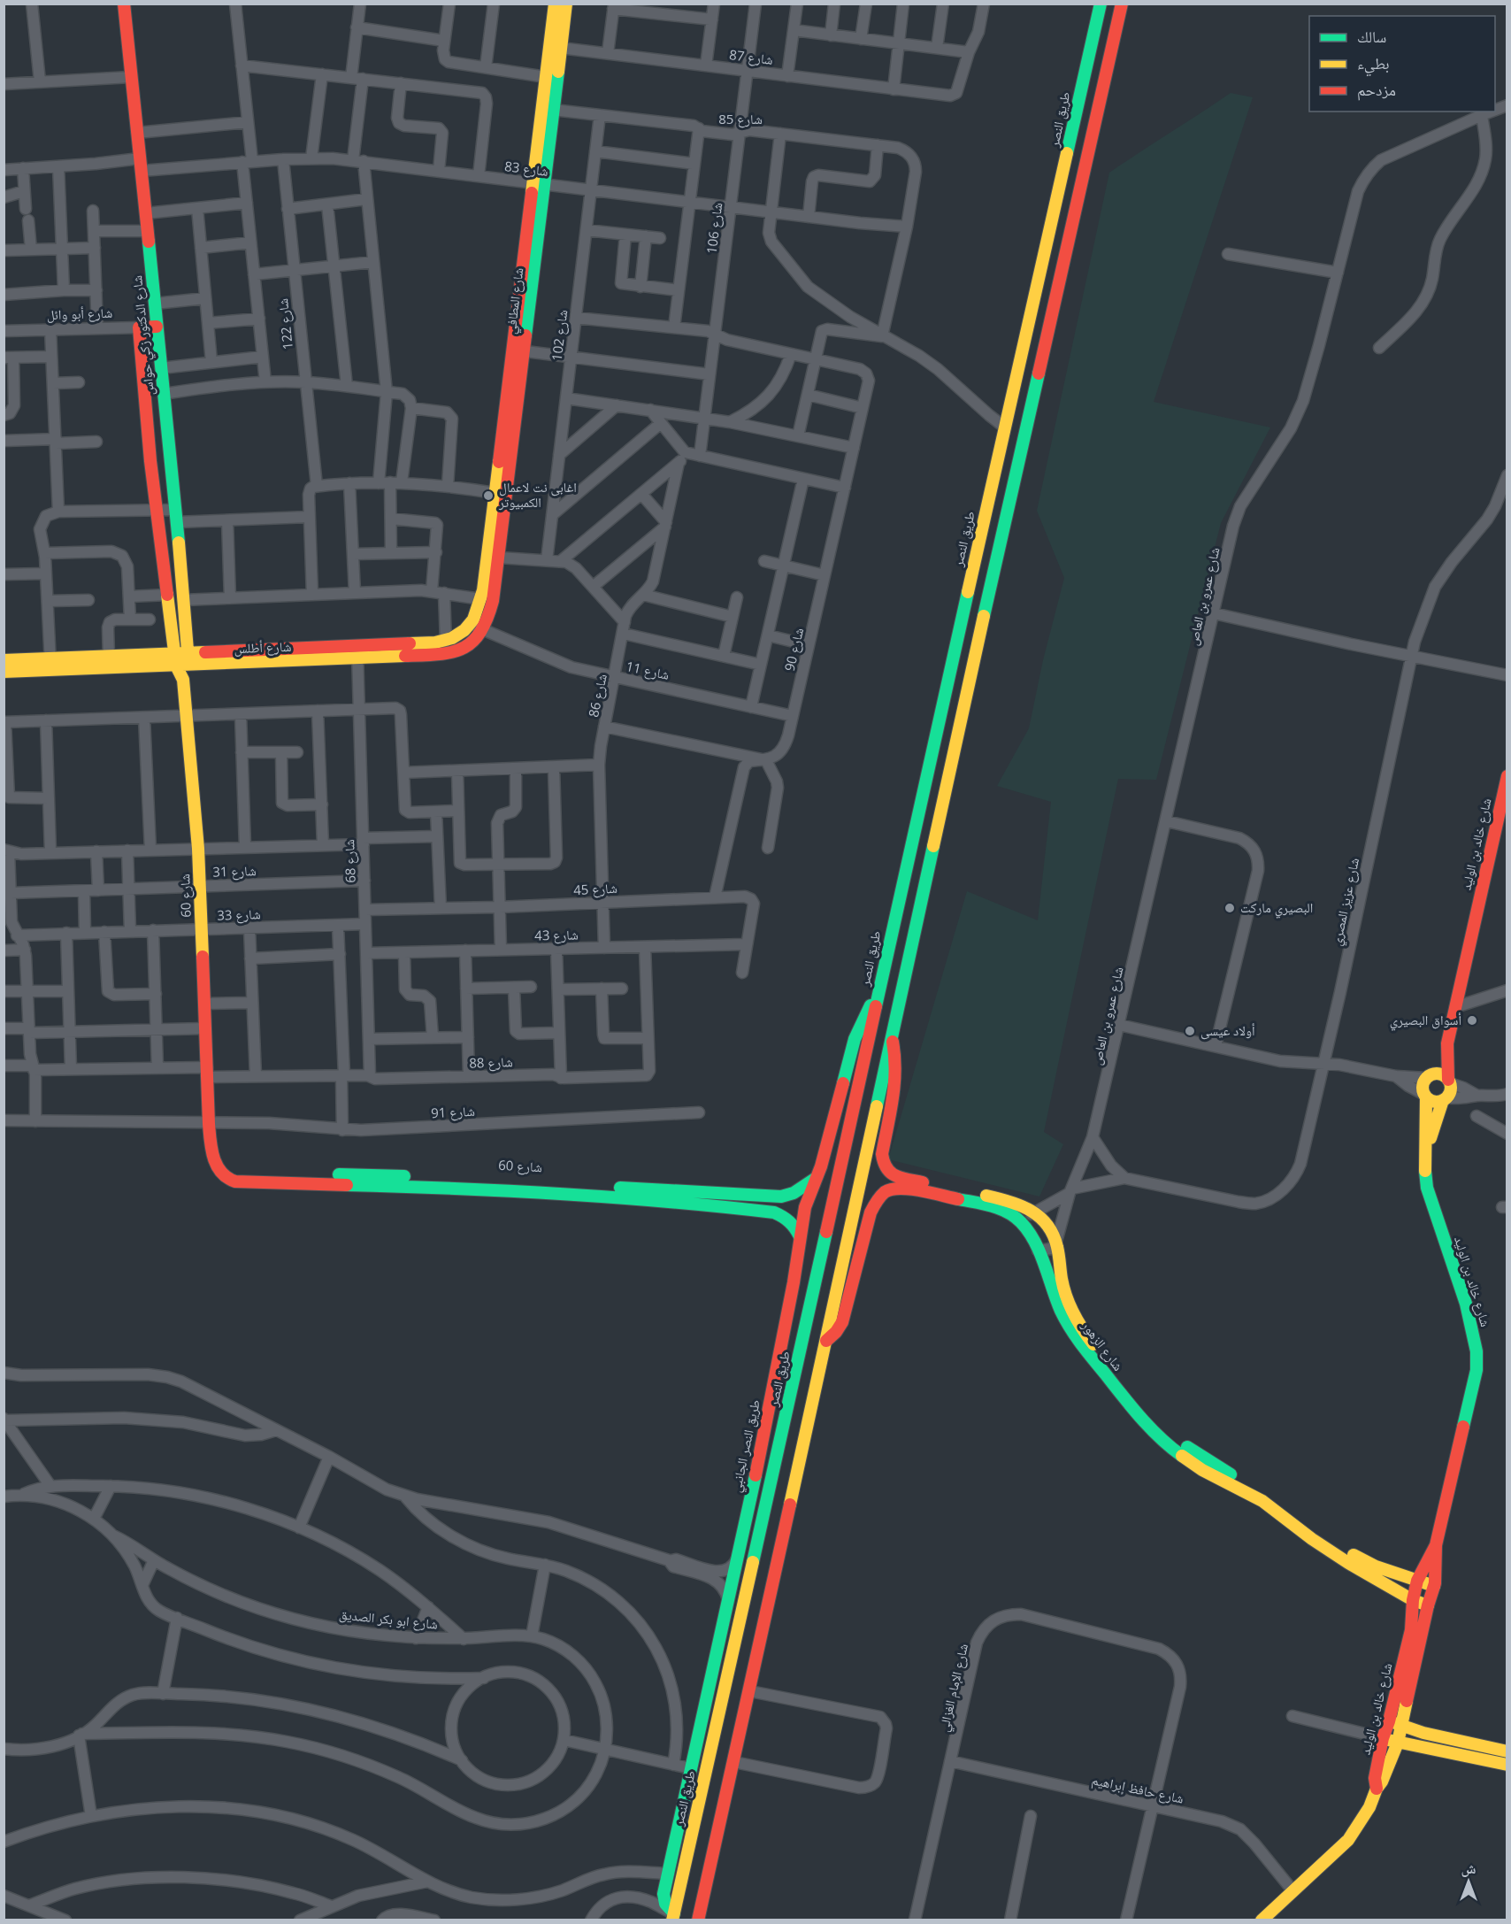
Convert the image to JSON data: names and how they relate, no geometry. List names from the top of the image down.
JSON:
{
  "streets": {
    "main road": [
      "طريق النصر",
      "شارع المطافي",
      "شارع أبو وائل",
      "شارع الدكتور زكي حواس",
      "شارع أطلس",
      "شارع خالد بن الوليد",
      "شارع 60",
      "شارع الزهور",
      "طريق النصر الجانبي"
    ],
    "street": [
      "شارع 87",
      "شارع 85",
      "شارع 83",
      "شارع 106",
      "شارع 122",
      "شارع 102",
      "شارع عمرو بن العاص",
      "شارع 90",
      "شارع 11",
      "شارع 86",
      "شارع 68",
      "شارع 31",
      "شارع 45",
      "شارع عزيز المصري",
      "شارع 33",
      "شارع 43",
      "شارع 88",
      "شارع 91",
      "شارع ابو بكر الصديق",
      "شارع الإمام الغزالي",
      "شارع حافظ إبراهيم"
    ]
  },
  "crossings": [
    ["شارع 87", "شارع 106"],
    ["شارع 87", "شارع المطافي"],
    ["شارع 85", "شارع 83"],
    ["شارع 85", "شارع 106"],
    ["شارع 85", "شارع المطافي"],
    ["شارع 85", "شارع 102"],
    ["طريق النصر", "طريق النصر الجانبي"],
    ["شارع 83", "شارع 106"],
    ["شارع 83", "شارع المطافي"],
    ["شارع 83", "شارع 122"],
    ["شارع 83", "شارع الدكتور زكي حواس"],
    ["شارع 83", "شارع 102"],
    ["شارع أبو وائل", "شارع الدكتور زكي حواس"],
    ["شارع الدكتور زكي حواس", "شارع أطلس"],
    ["شارع الدكتور زكي حواس", "شارع 60"],
    ["شارع عمرو بن العاص", "شارع عزيز المصري"],
    ["شارع عمرو بن العاص", "شارع الزهور"],
    ["شارع أطلس", "شارع 11"],
    ["شارع أطلس", "شارع 68"],
    ["شارع أطلس", "شارع 60"],
    ["شارع 90", "شارع 11"],
    ["شارع 90", "شارع 45"],
    ["شارع 11", "شارع 86"],
    ["شارع 86", "شارع 45"],
    ["شارع 86", "شارع 43"],
    ["شارع خالد بن الوليد", "شارع الزهور"],
    ["شارع خالد بن الوليد", "شارع حافظ إبراهيم"],
    ["شارع 68", "شارع 31"],
    ["شارع 68", "شارع 45"],
    ["شارع 68", "شارع 33"],
    ["شارع 68", "شارع 43"],
    ["شارع 68", "شارع 88"],
    ["شارع 31", "شارع 60"],
    ["شارع 45", "شارع 43"],
    ["شارع 60", "شارع 33"],
    ["شارع 60", "شارع 88"],
    ["شارع 60", "شارع 91"],
    ["شارع 60", "طريق النصر الجانبي"],
    ["شارع 43", "شارع 88"],
    ["شارع الإمام الغزالي", "شارع حافظ إبراهيم"]
  ],
  "places": [
    "اغابى نت لاعمال الكمبيوتر",
    "البصيري ماركت",
    "أسواق البصيري",
    "أولاد عيسى"
  ],
  "legend": ["سالك", "بطيء", "مزدحم"],
  "north": "top"
}
